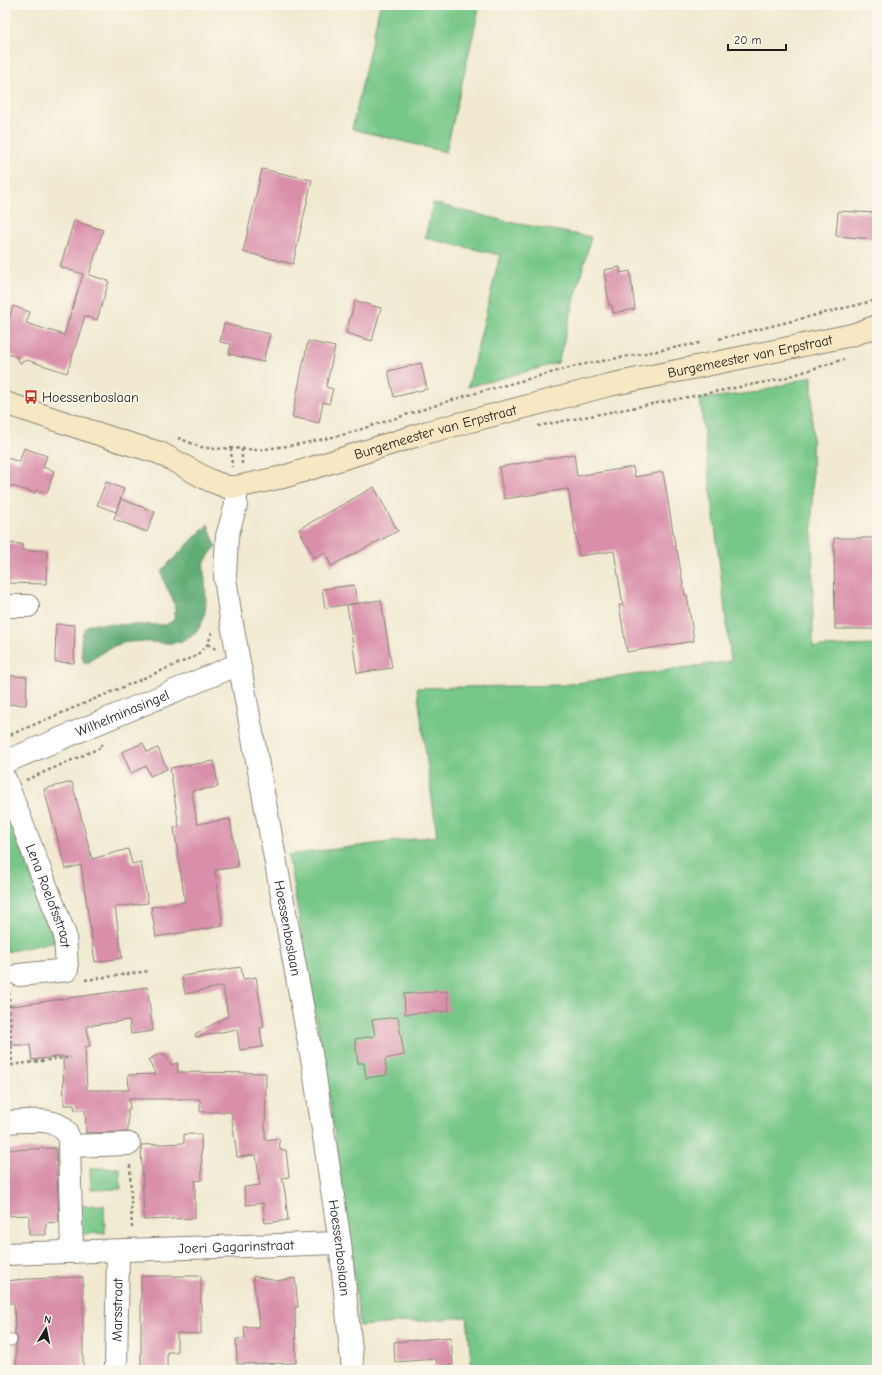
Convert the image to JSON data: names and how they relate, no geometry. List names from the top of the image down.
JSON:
{
  "streets": {
    "street": [
      "Burgemeester van Erpstraat",
      "Wilhelminasingel",
      "Lena Roelofsstraat",
      "Hoessenboslaan",
      "Joeri Gagarinstraat",
      "Marsstraat"
    ]
  },
  "crossings": [
    ["Burgemeester van Erpstraat", "Hoessenboslaan"],
    ["Wilhelminasingel", "Hoessenboslaan"],
    ["Hoessenboslaan", "Joeri Gagarinstraat"],
    ["Joeri Gagarinstraat", "Marsstraat"]
  ],
  "places": {
    "bus stop": ["Hoessenboslaan"]
  },
  "scale_bar": "20 m",
  "north": "top"
}
